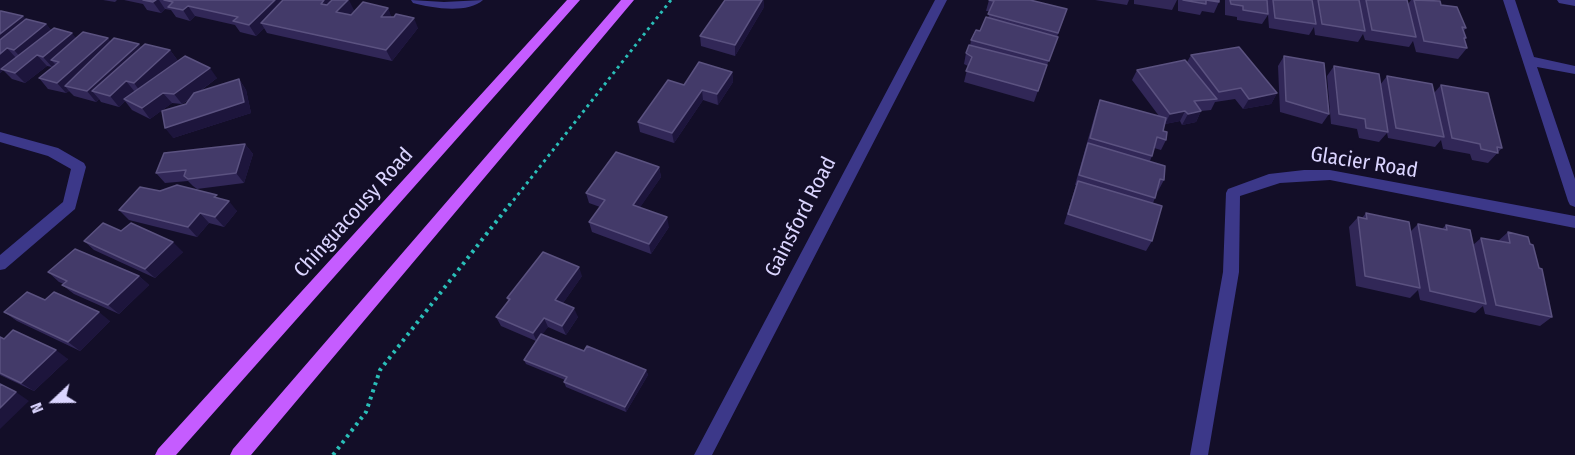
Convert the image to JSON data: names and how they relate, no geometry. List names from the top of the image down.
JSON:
{
  "streets": {
    "main road": ["Chinguacousy Road"],
    "street": ["Glacier Road", "Gainsford Road"]
  },
  "north": "left"
}
